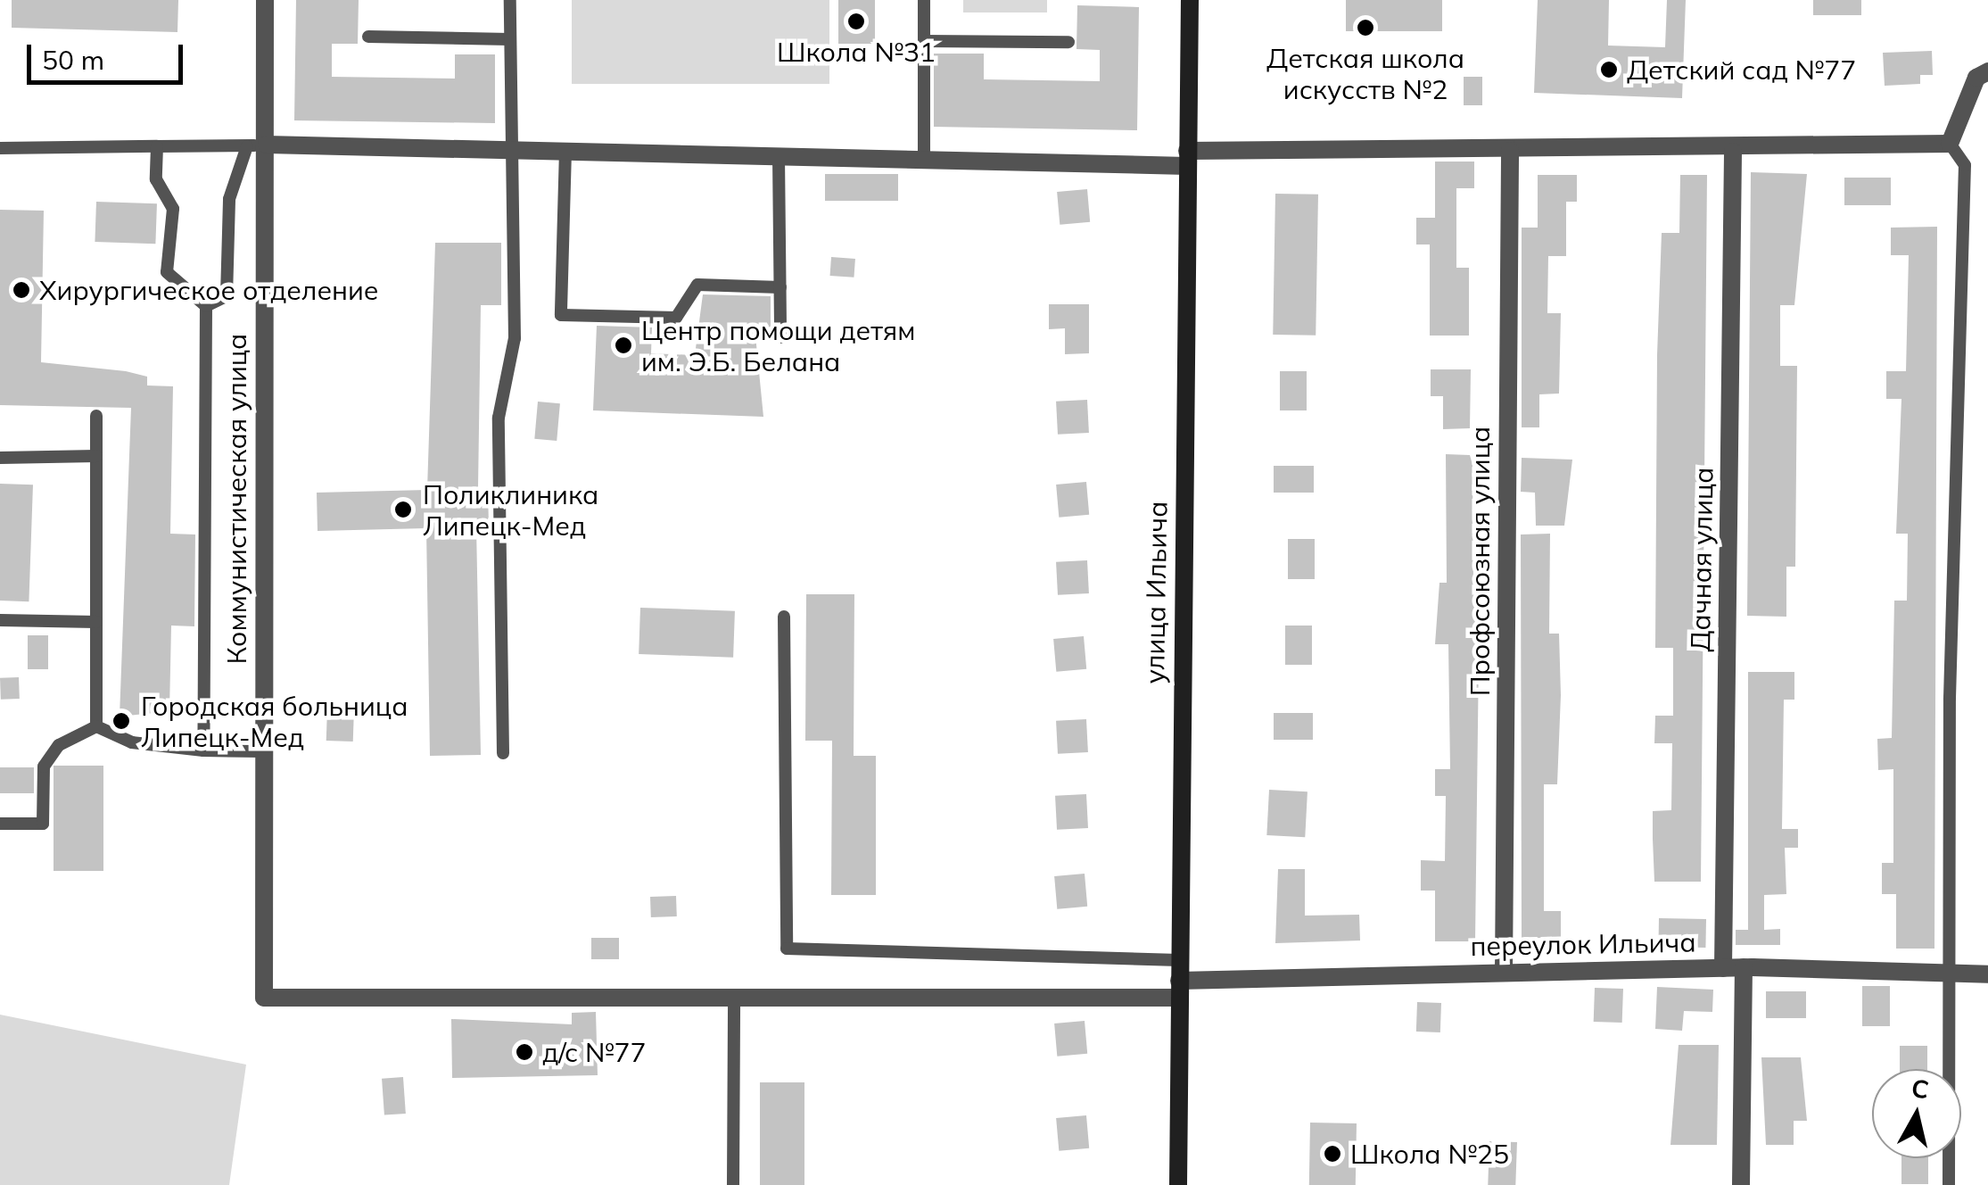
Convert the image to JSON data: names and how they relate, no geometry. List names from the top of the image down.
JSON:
{
  "streets": {
    "street": [
      "Коммунистическая улица",
      "Дачная улица",
      "Профсоюзная улица",
      "улица Ильича",
      "переулок Ильича"
    ]
  },
  "crossings": [
    ["Коммунистическая улица", "переулок Ильича"],
    ["Дачная улица", "переулок Ильича"],
    ["Профсоюзная улица", "переулок Ильича"],
    ["улица Ильича", "переулок Ильича"]
  ],
  "places": [
    "Школа №31",
    "Детская школа искусств №2",
    "Детский сад №77",
    "Хирургическое отделение",
    "Центр помощи детям им. Э.Б. Белана",
    "Поликлиника Липецк-Мед",
    "Городская больница Липецк-Мед",
    "д/с №77",
    "Школа №25"
  ],
  "scale_bar": "50 m",
  "north": "top"
}
